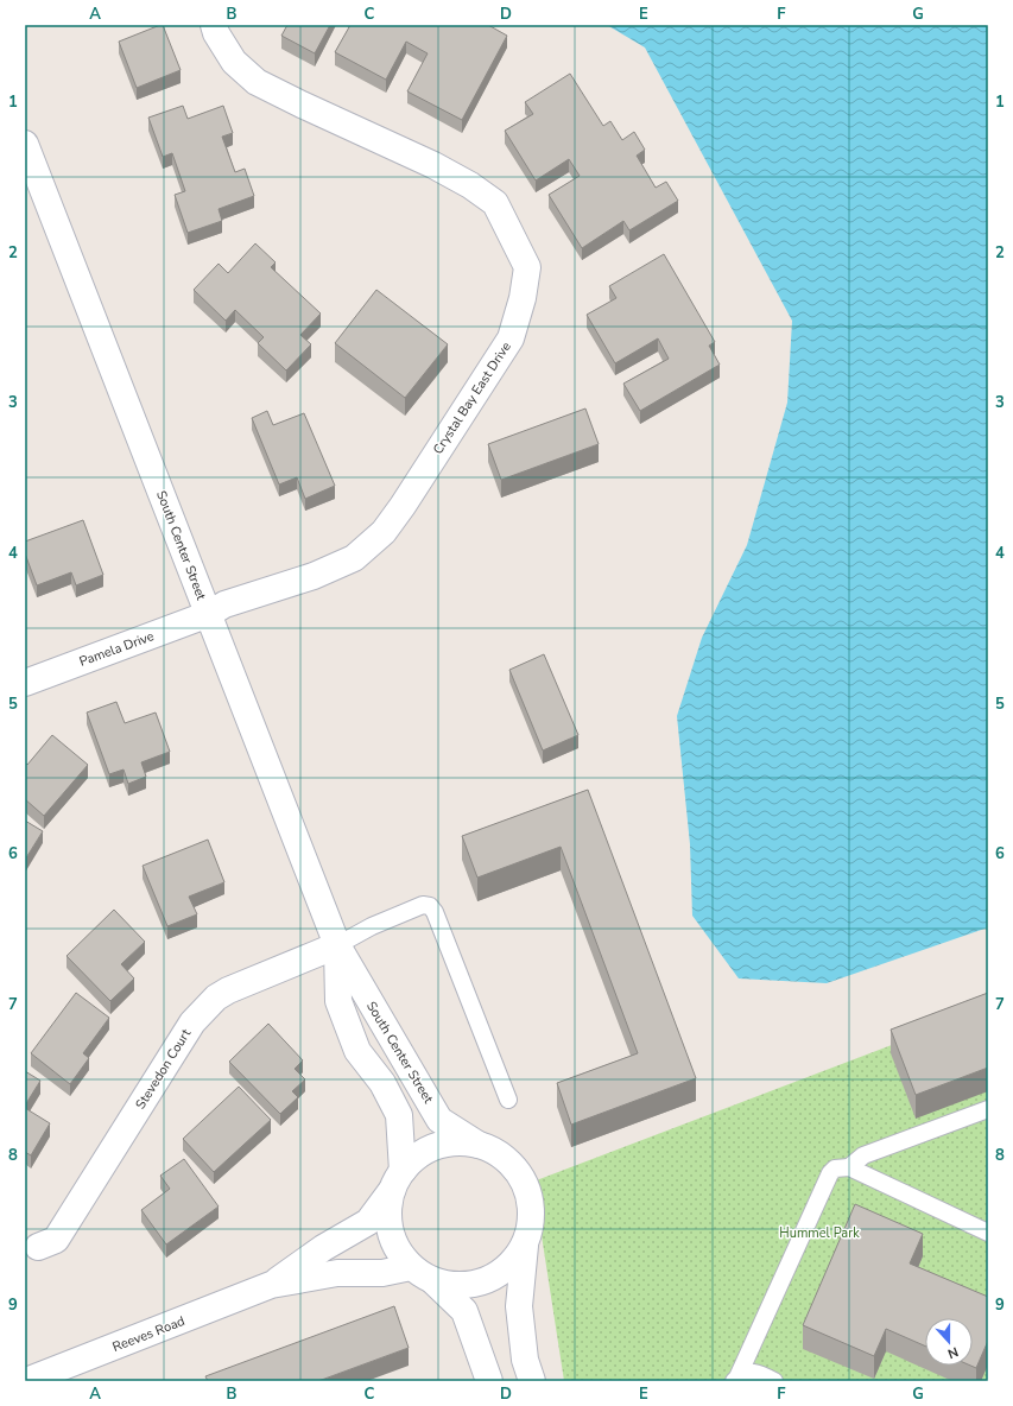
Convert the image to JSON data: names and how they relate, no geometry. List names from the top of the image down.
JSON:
{
  "streets": {
    "street": [
      "Crystal Bay East Drive",
      "South Center Street",
      "Pamela Drive",
      "Stevedon Court",
      "Reeves Road"
    ]
  },
  "crossings": [
    ["Crystal Bay East Drive", "South Center Street"],
    ["Crystal Bay East Drive", "Pamela Drive"],
    ["South Center Street", "Pamela Drive"],
    ["South Center Street", "Stevedon Court"],
    ["South Center Street", "Reeves Road"]
  ],
  "parks": ["Hummel Park"],
  "north": "bottom",
  "grid": {
    "columns": [
      "A",
      "B",
      "C",
      "D",
      "E",
      "F",
      "G"
    ],
    "rows": [
      "1",
      "2",
      "3",
      "4",
      "5",
      "6",
      "7",
      "8",
      "9"
    ]
  }
}
